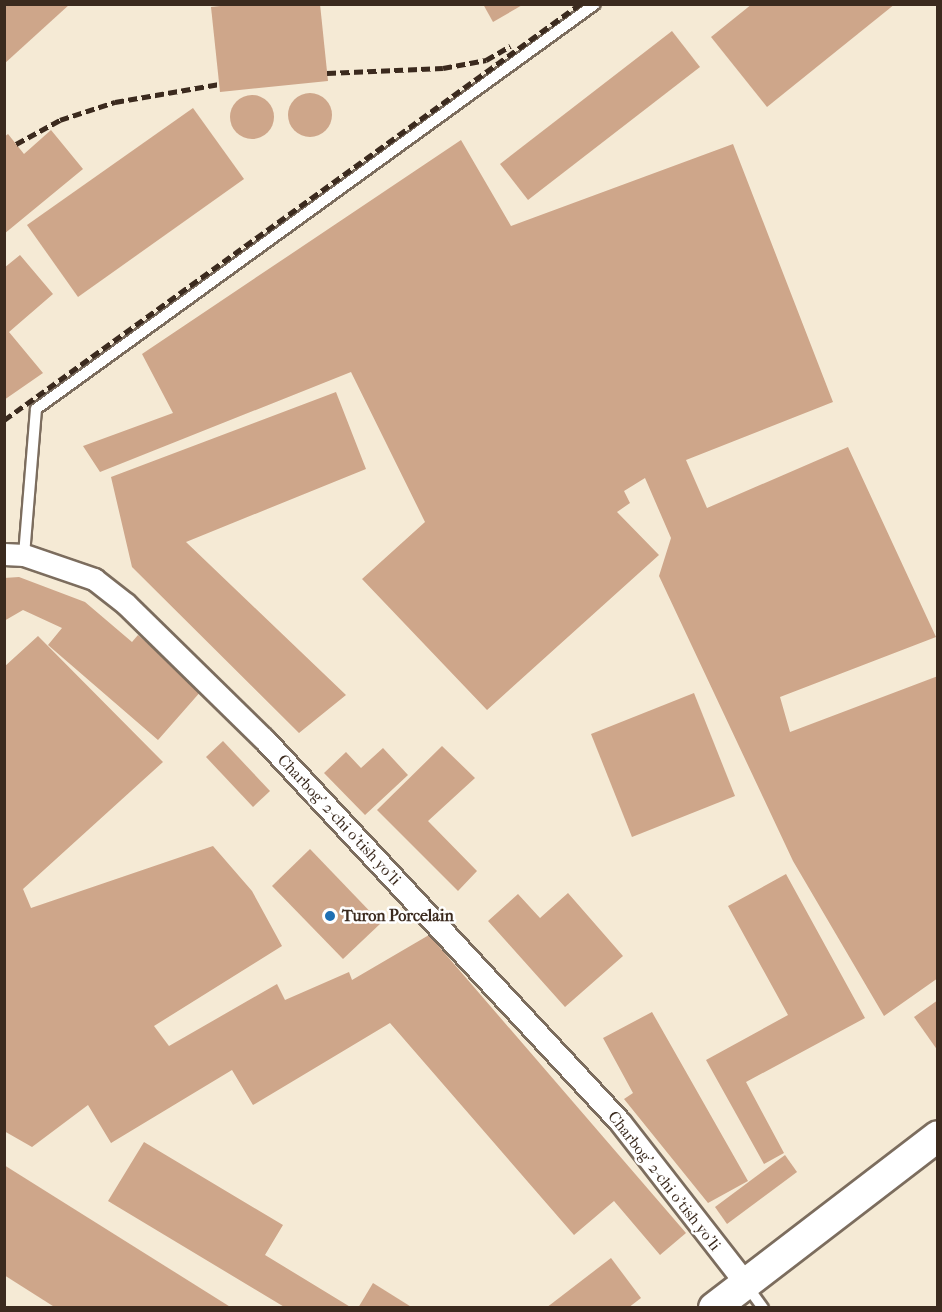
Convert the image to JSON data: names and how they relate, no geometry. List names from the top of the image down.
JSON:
{
  "streets": {
    "street": ["Charbog' 2-chi o'tish yo'li"]
  },
  "places": ["Turon Porcelain"]
}
